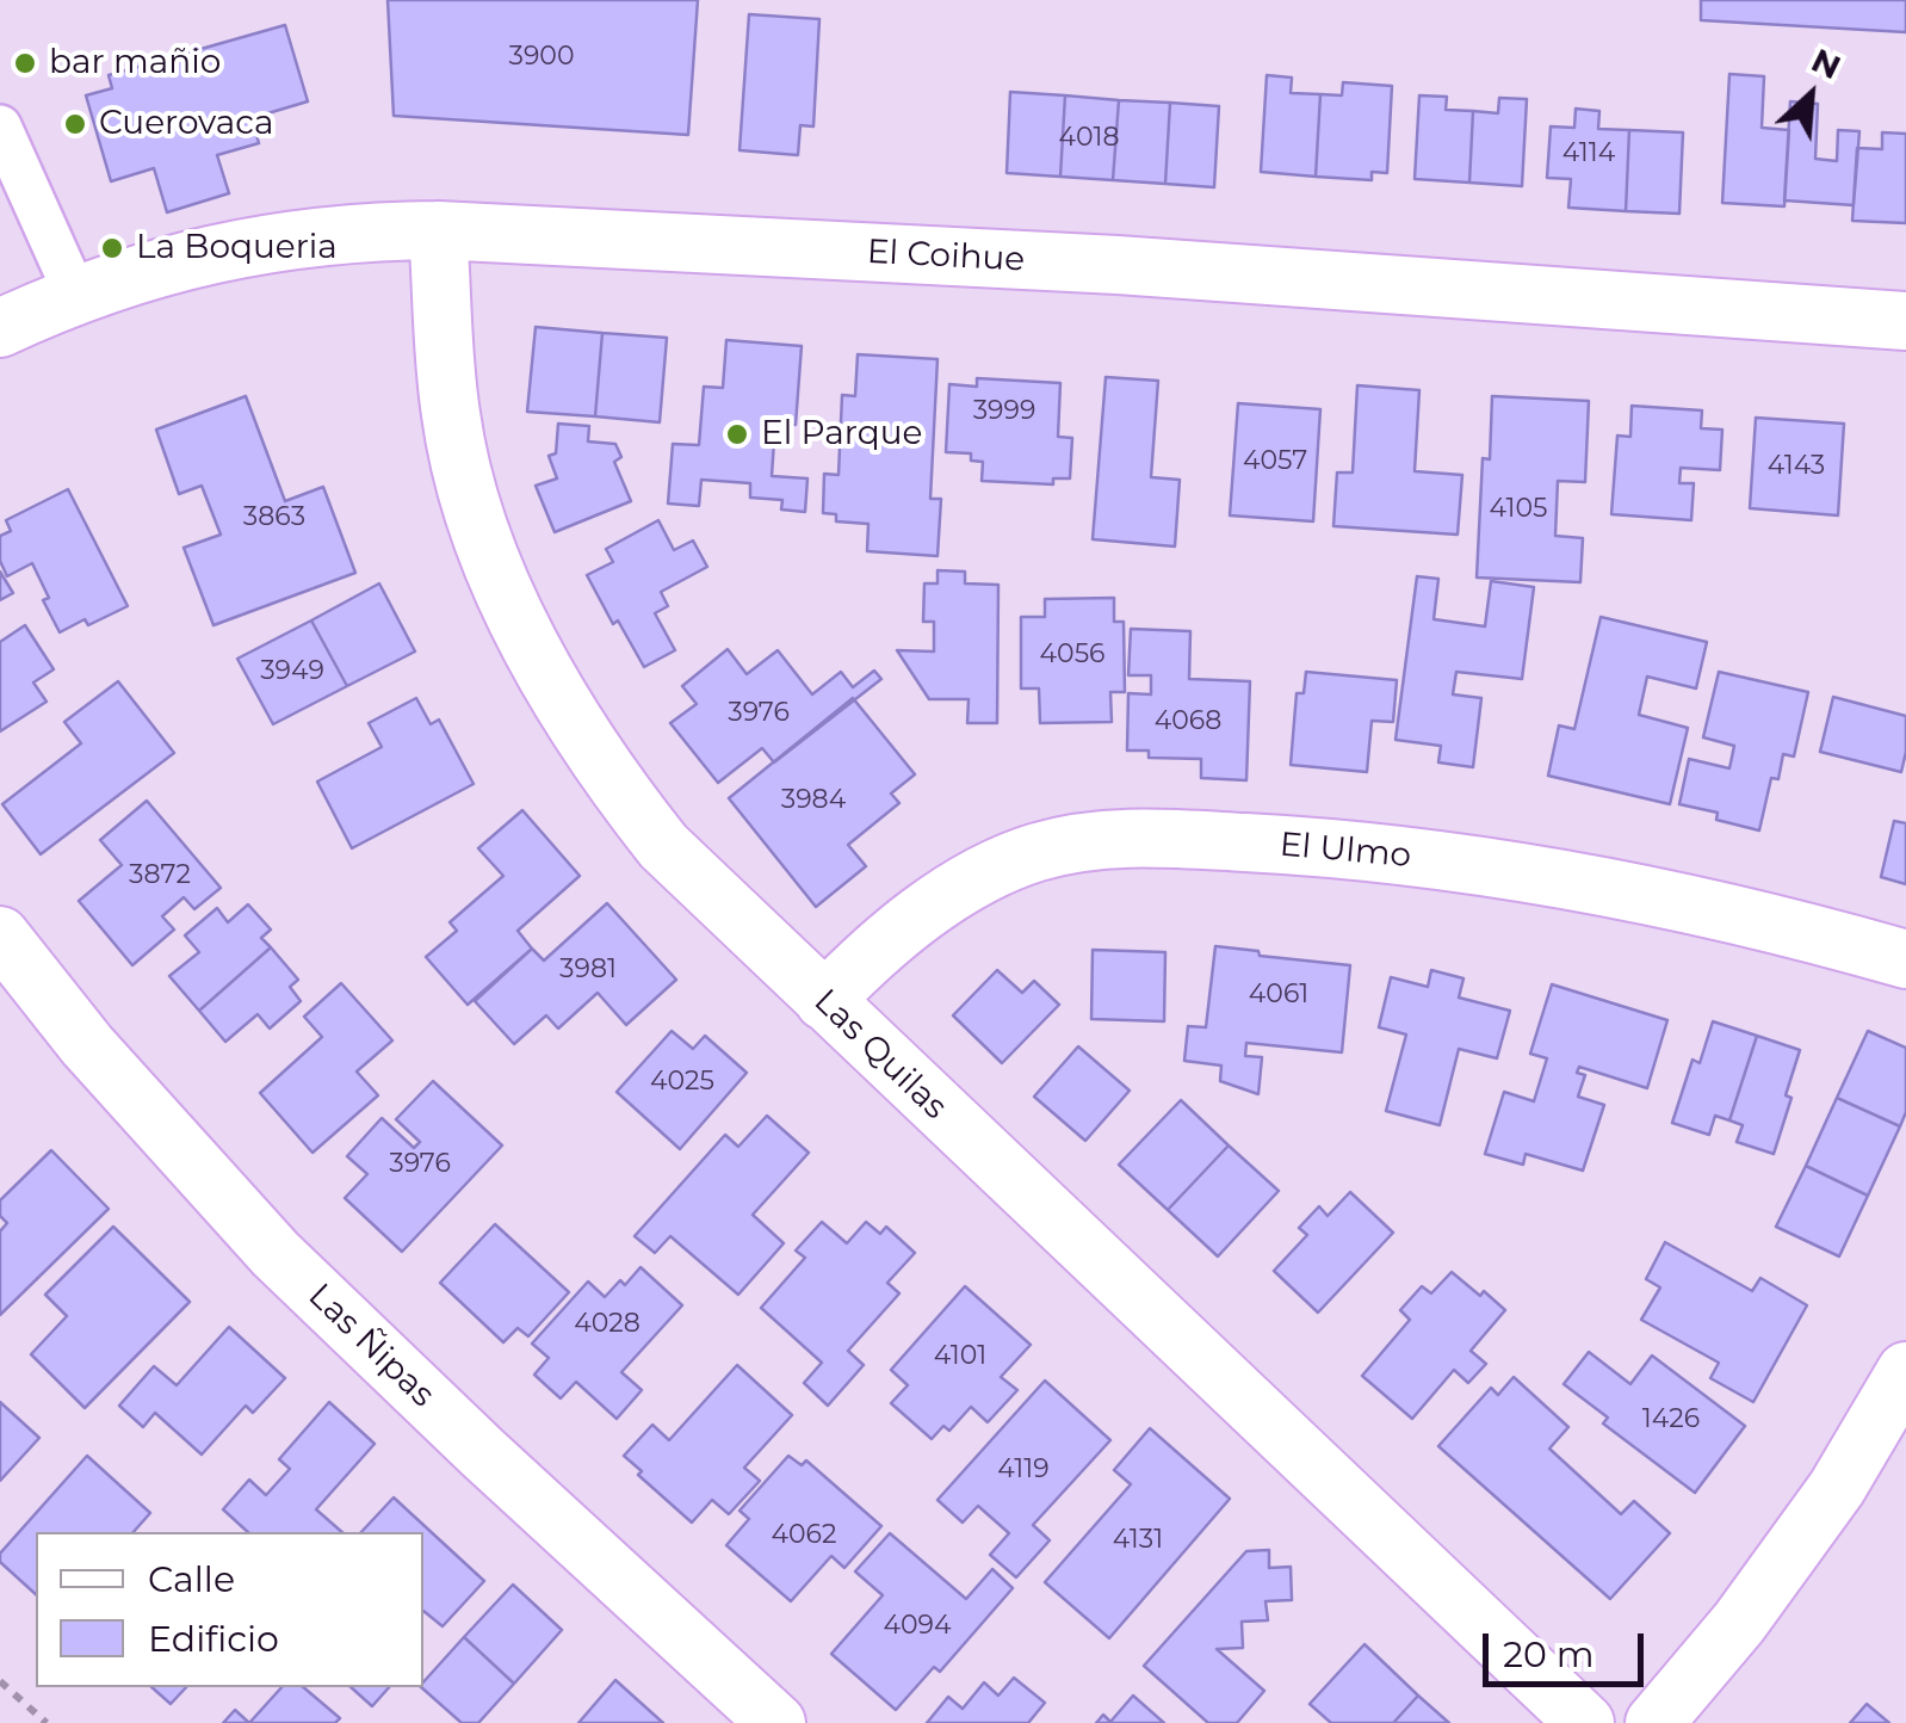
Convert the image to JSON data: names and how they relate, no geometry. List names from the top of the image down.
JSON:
{
  "streets": {
    "street": [
      "El Coihue",
      "El Ulmo",
      "Las Quilas",
      "Las Ñipas"
    ]
  },
  "crossings": [
    ["El Coihue", "Las Quilas"],
    ["El Ulmo", "Las Quilas"]
  ],
  "places": [
    "bar mañio",
    "Cuerovaca",
    "La Boqueria",
    "El Parque"
  ],
  "house_numbers": [
    "3900",
    "4018",
    "4114",
    "3999",
    "4057",
    "4143",
    "4105",
    "3863",
    "4056",
    "3949",
    "3976",
    "4068",
    "3984",
    "3872",
    "3981",
    "4061",
    "4025",
    "3976",
    "4028",
    "4101",
    "1426",
    "4119",
    "4062",
    "4131",
    "4094"
  ],
  "legend": ["Calle", "Edificio"],
  "scale_bar": "20 m",
  "north": "top right"
}
